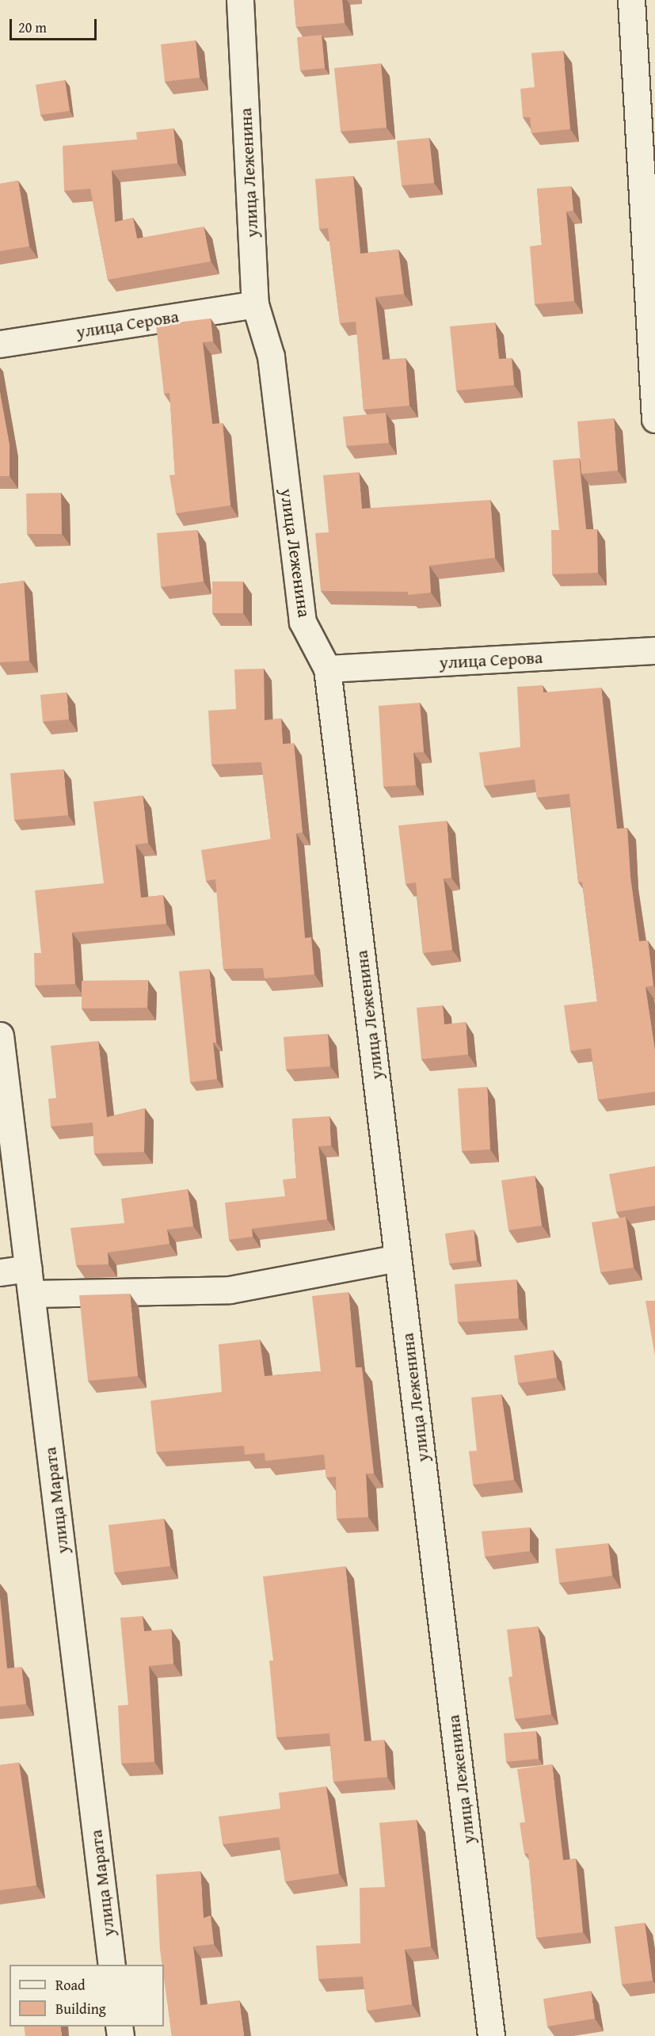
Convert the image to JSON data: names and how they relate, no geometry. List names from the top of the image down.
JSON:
{
  "streets": {
    "street": ["улица Леженина", "улица Серова", "улица Марата"]
  },
  "crossings": [
    ["улица Леженина", "улица Серова"]
  ],
  "legend": ["Road", "Building"],
  "scale_bar": "20 m"
}
